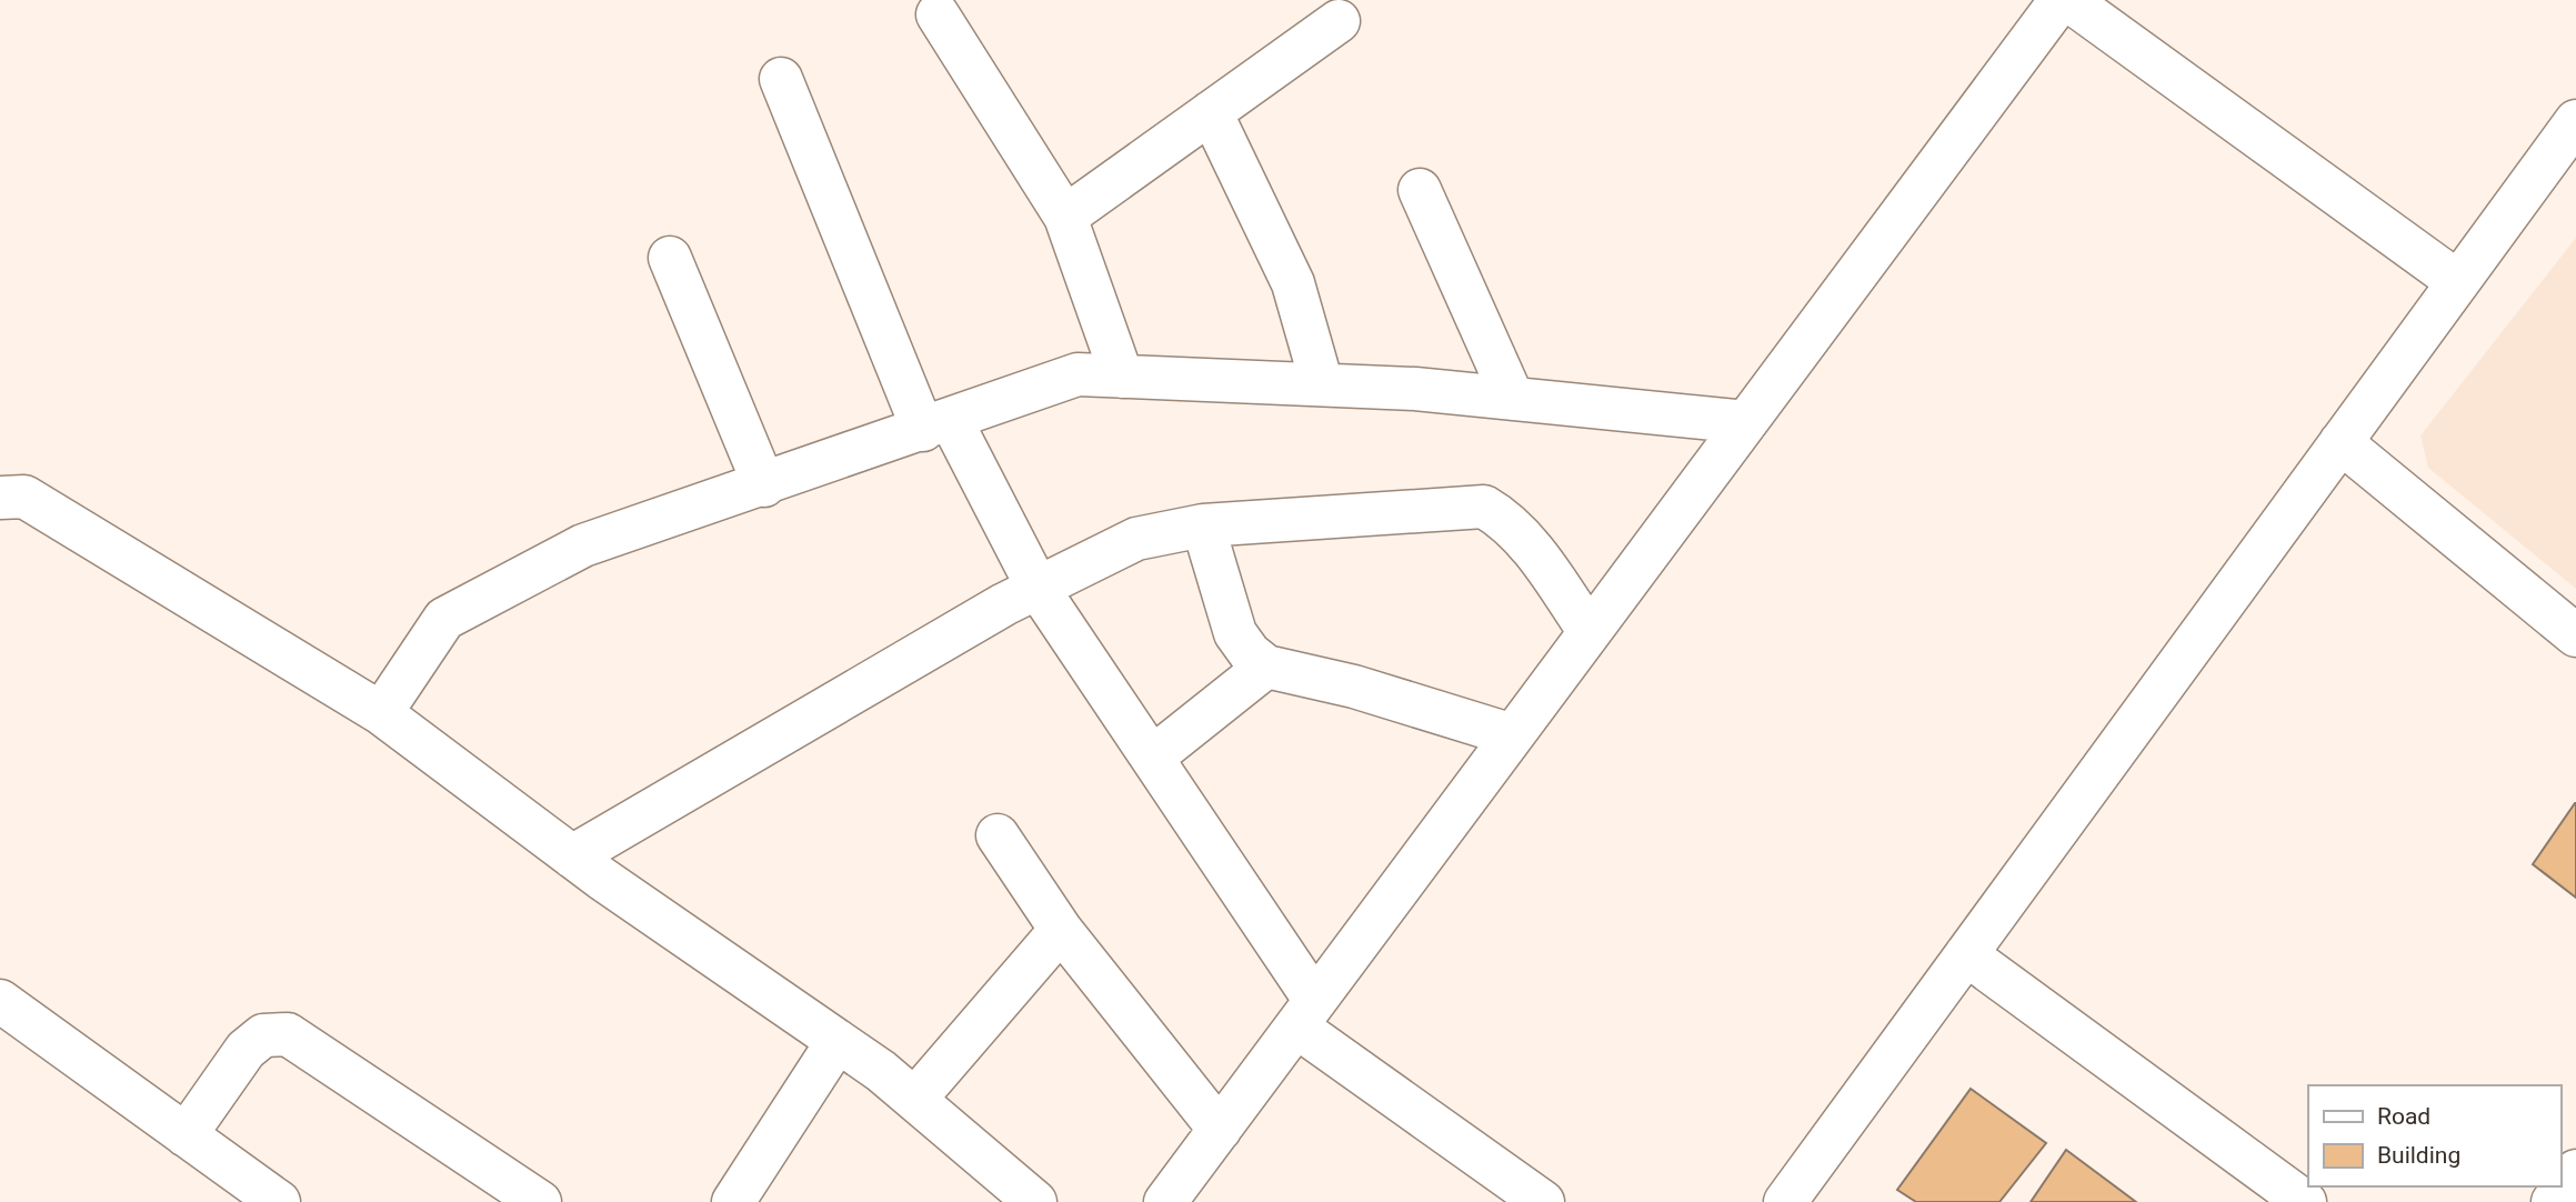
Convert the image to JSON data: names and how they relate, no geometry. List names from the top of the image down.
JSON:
{
  "legend": ["Road", "Building"]
}
